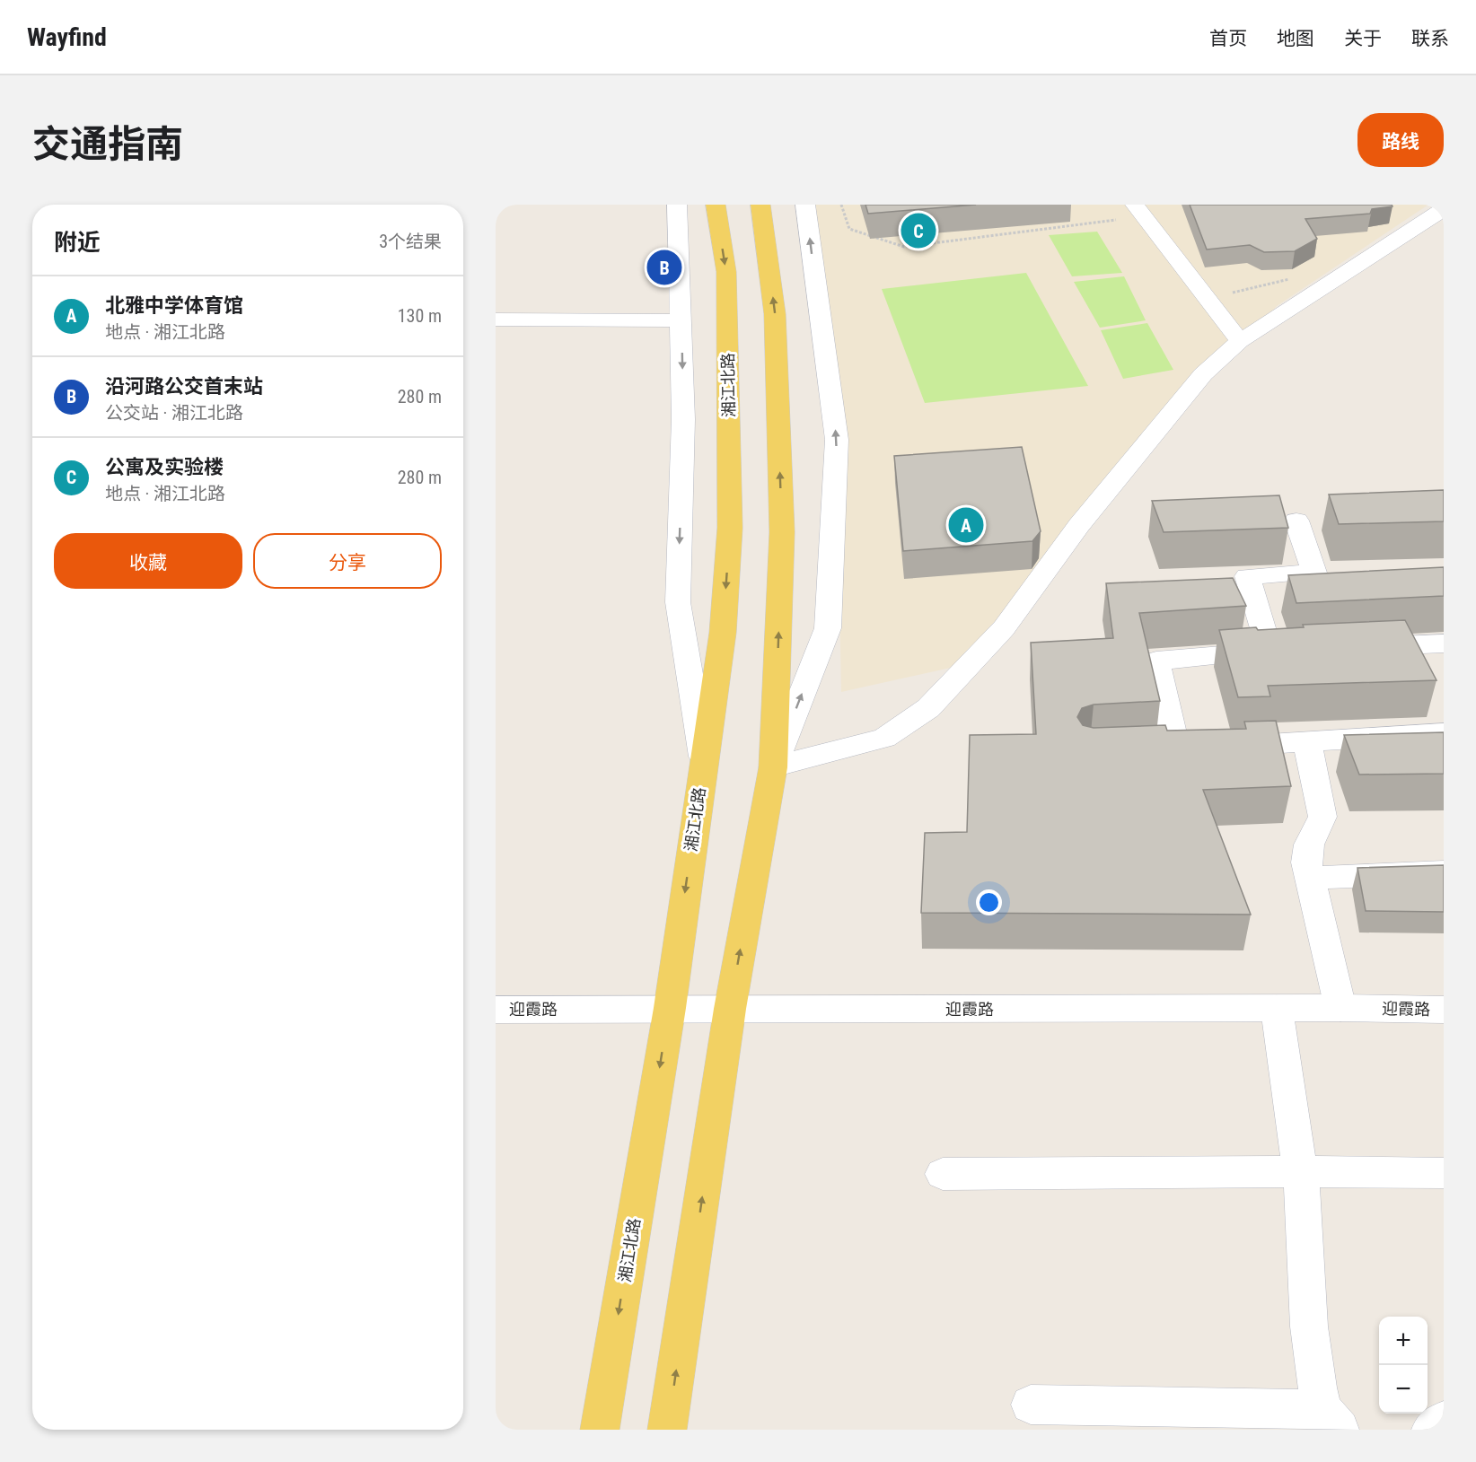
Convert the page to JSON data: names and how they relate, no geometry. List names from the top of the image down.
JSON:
{
  "streets": {
    "main road": ["湘江北路"],
    "street": ["迎霞路"]
  },
  "crossings": [
    ["湘江北路", "迎霞路"]
  ],
  "page": {
    "header": "Wayfind",
    "nav": [
      "首页",
      "地图",
      "关于",
      "联系"
    ],
    "title": "交通指南",
    "buttons": [
      "路线",
      ["收藏", "分享"]
    ],
    "heading": ["附近", "3个结果"],
    "pins": ["C", "B", "A"],
    "list": [
      {
        "mark": "A",
        "name": "北雅中学体育馆",
        "note": "地点 · 湘江北路",
        "value": "130 m"
      },
      {
        "mark": "B",
        "name": "沿河路公交首末站",
        "note": "公交站 · 湘江北路",
        "value": "280 m"
      },
      {
        "mark": "C",
        "name": "公寓及实验楼",
        "note": "地点 · 湘江北路",
        "value": "280 m"
      }
    ],
    "map_buttons": ["+", "−"]
  }
}
